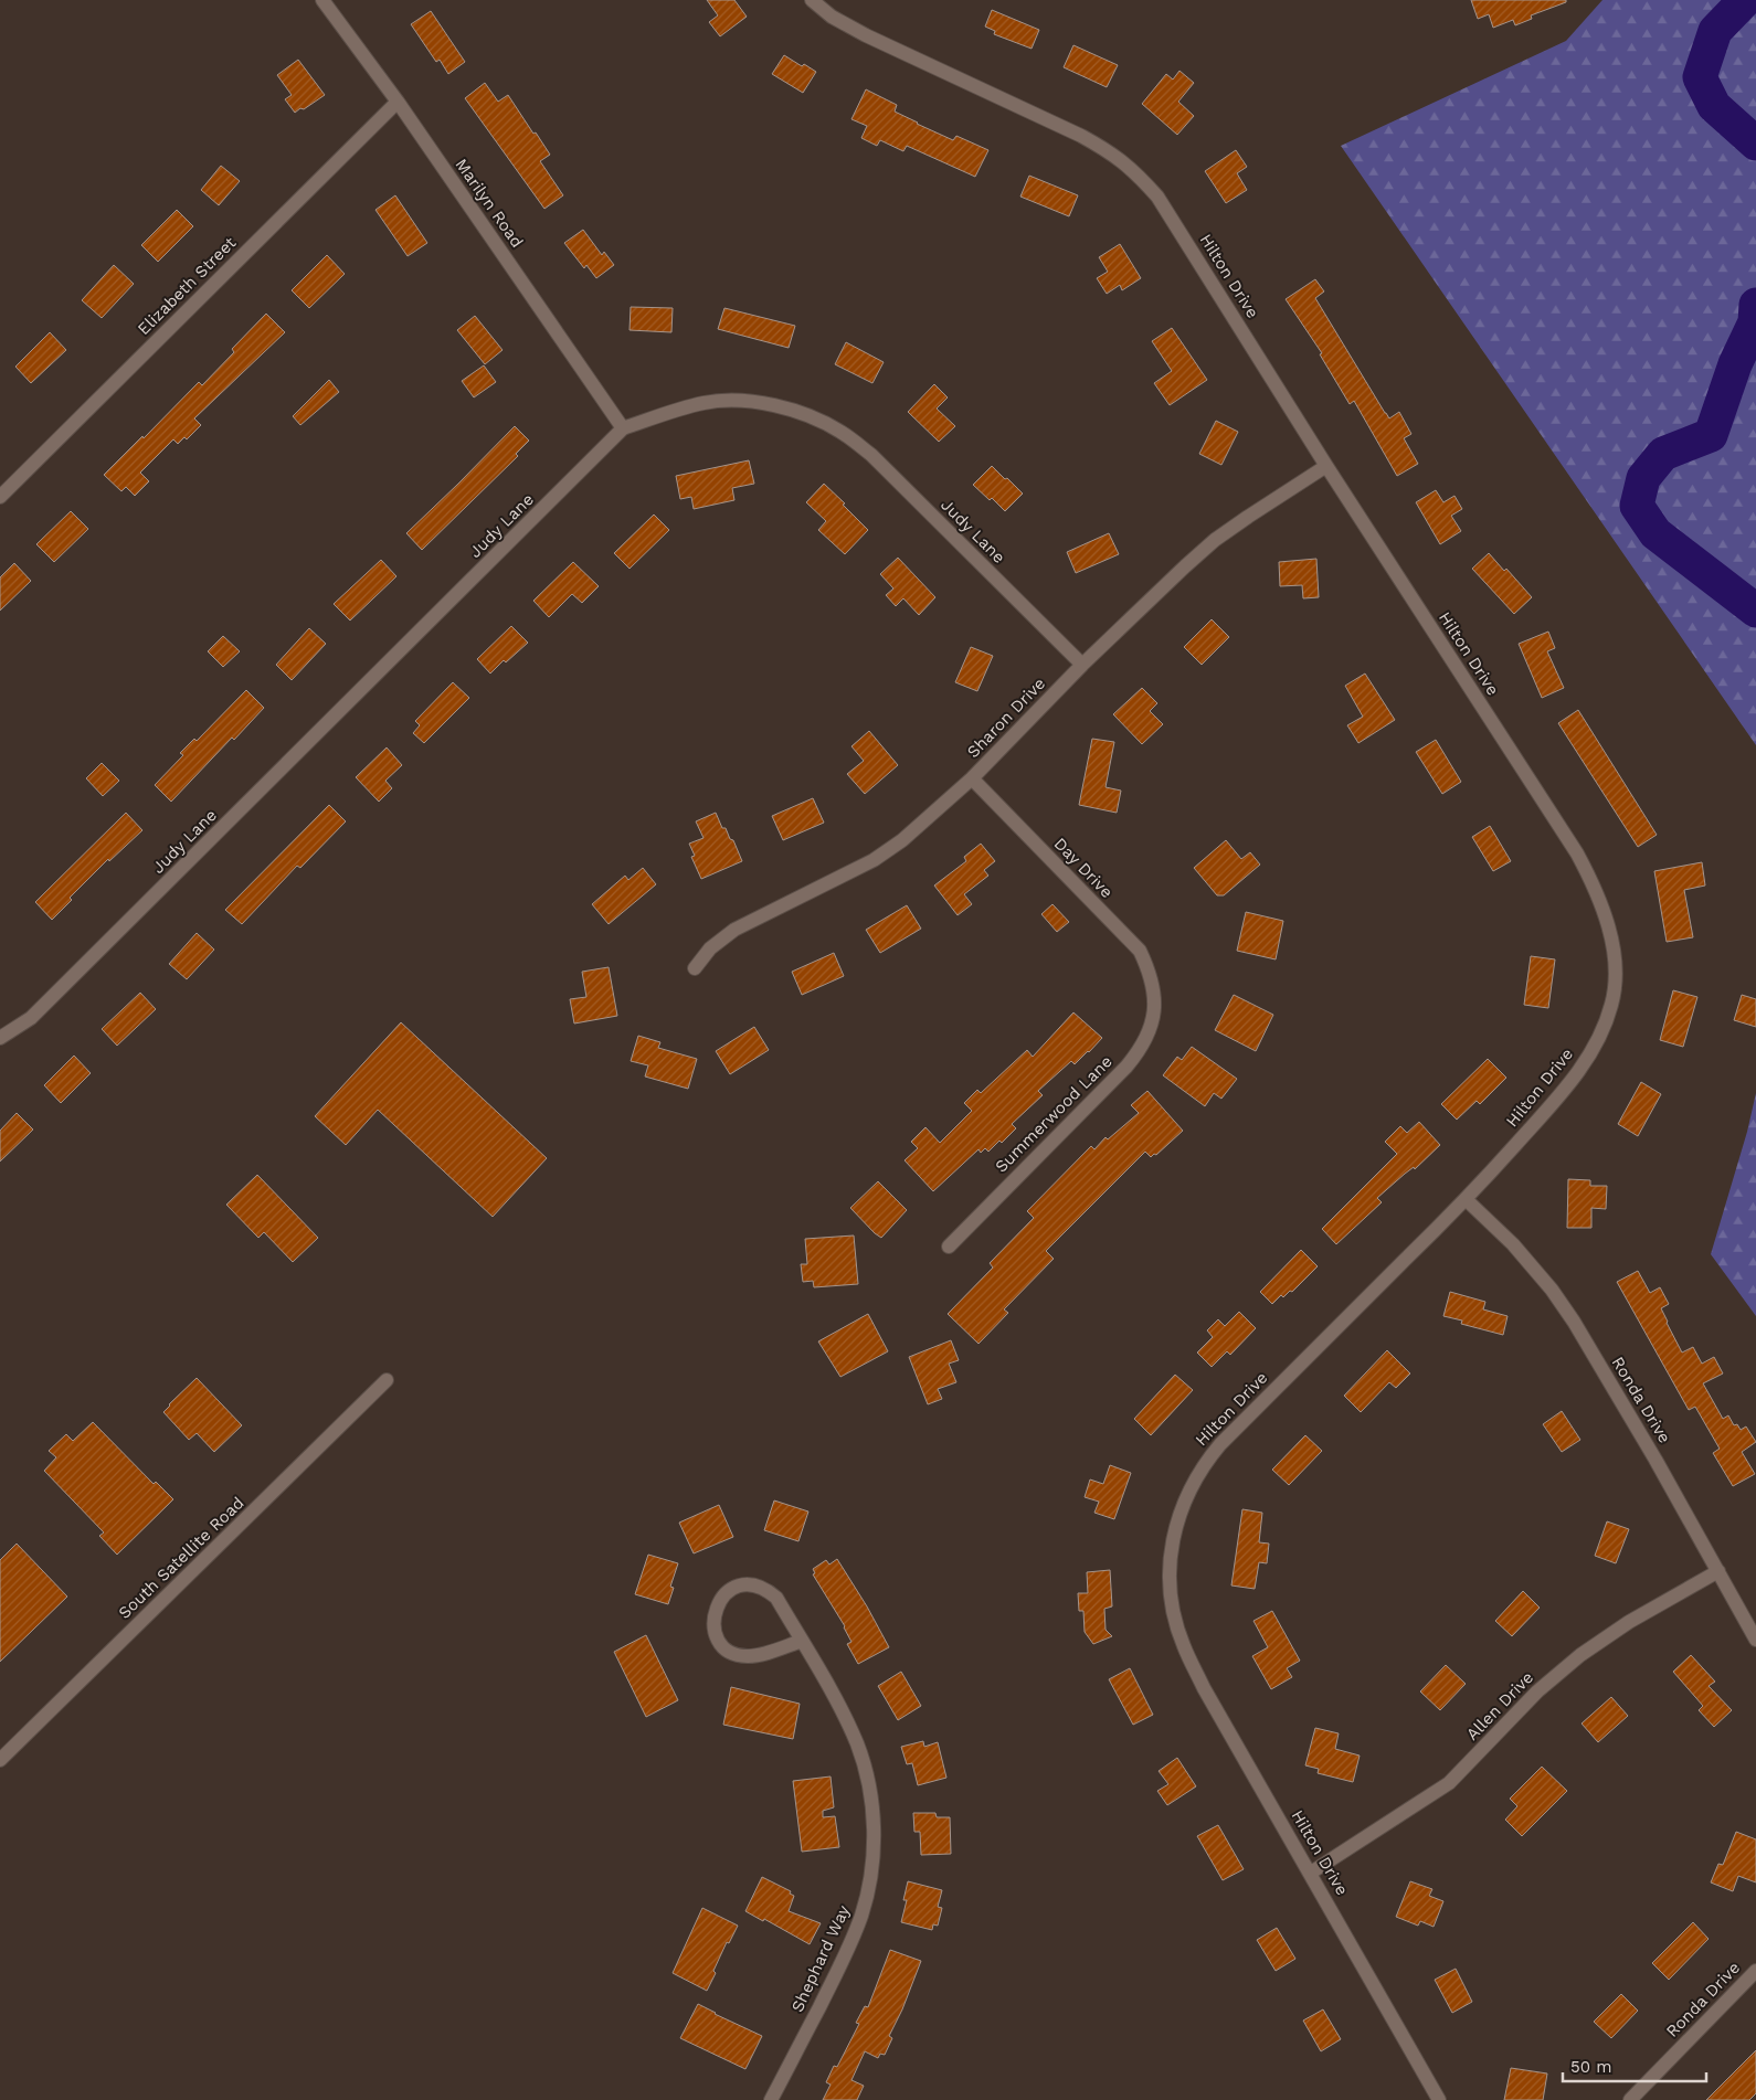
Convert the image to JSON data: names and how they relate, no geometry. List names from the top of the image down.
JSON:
{
  "streets": {
    "street": [
      "Marilyn Road",
      "Hilton Drive",
      "Elizabeth Street",
      "Judy Lane",
      "Sharon Drive",
      "Day Drive",
      "Summerwood Lane",
      "Ronda Drive",
      "South Satellite Road",
      "Allen Drive",
      "Shephard Way"
    ]
  },
  "crossings": [
    ["Marilyn Road", "Elizabeth Street"],
    ["Marilyn Road", "Judy Lane"],
    ["Hilton Drive", "Sharon Drive"],
    ["Hilton Drive", "Ronda Drive"],
    ["Hilton Drive", "Allen Drive"],
    ["Judy Lane", "Sharon Drive"],
    ["Sharon Drive", "Day Drive"],
    ["Day Drive", "Summerwood Lane"],
    ["Ronda Drive", "Allen Drive"]
  ],
  "scale_bar": "50 m"
}
